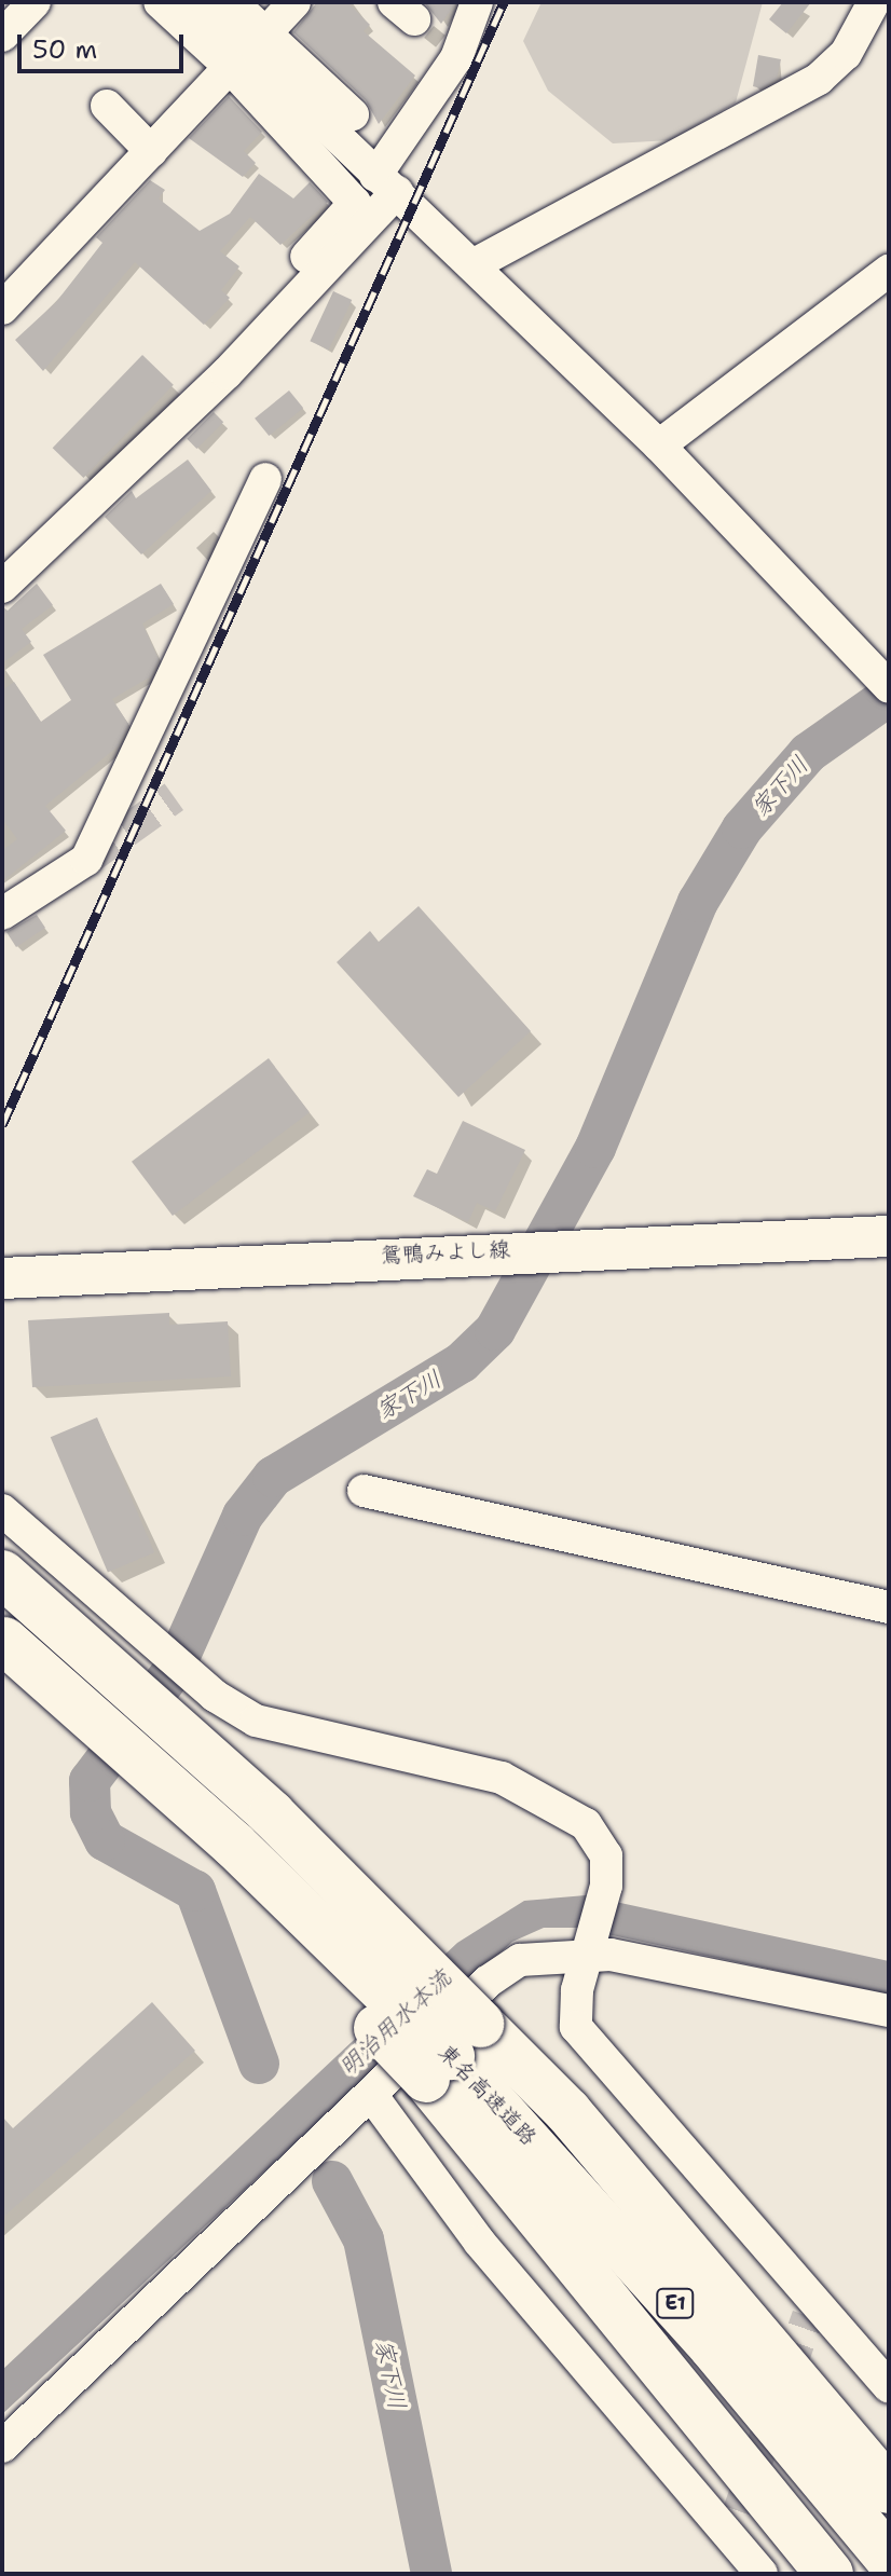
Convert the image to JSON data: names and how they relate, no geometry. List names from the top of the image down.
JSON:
{
  "streets": {
    "highway": ["東名高速道路", "E1"],
    "main road": ["鴛鴨みよし線"]
  },
  "water": ["家下川", "明治用水本流"],
  "scale_bar": "50 m"
}
